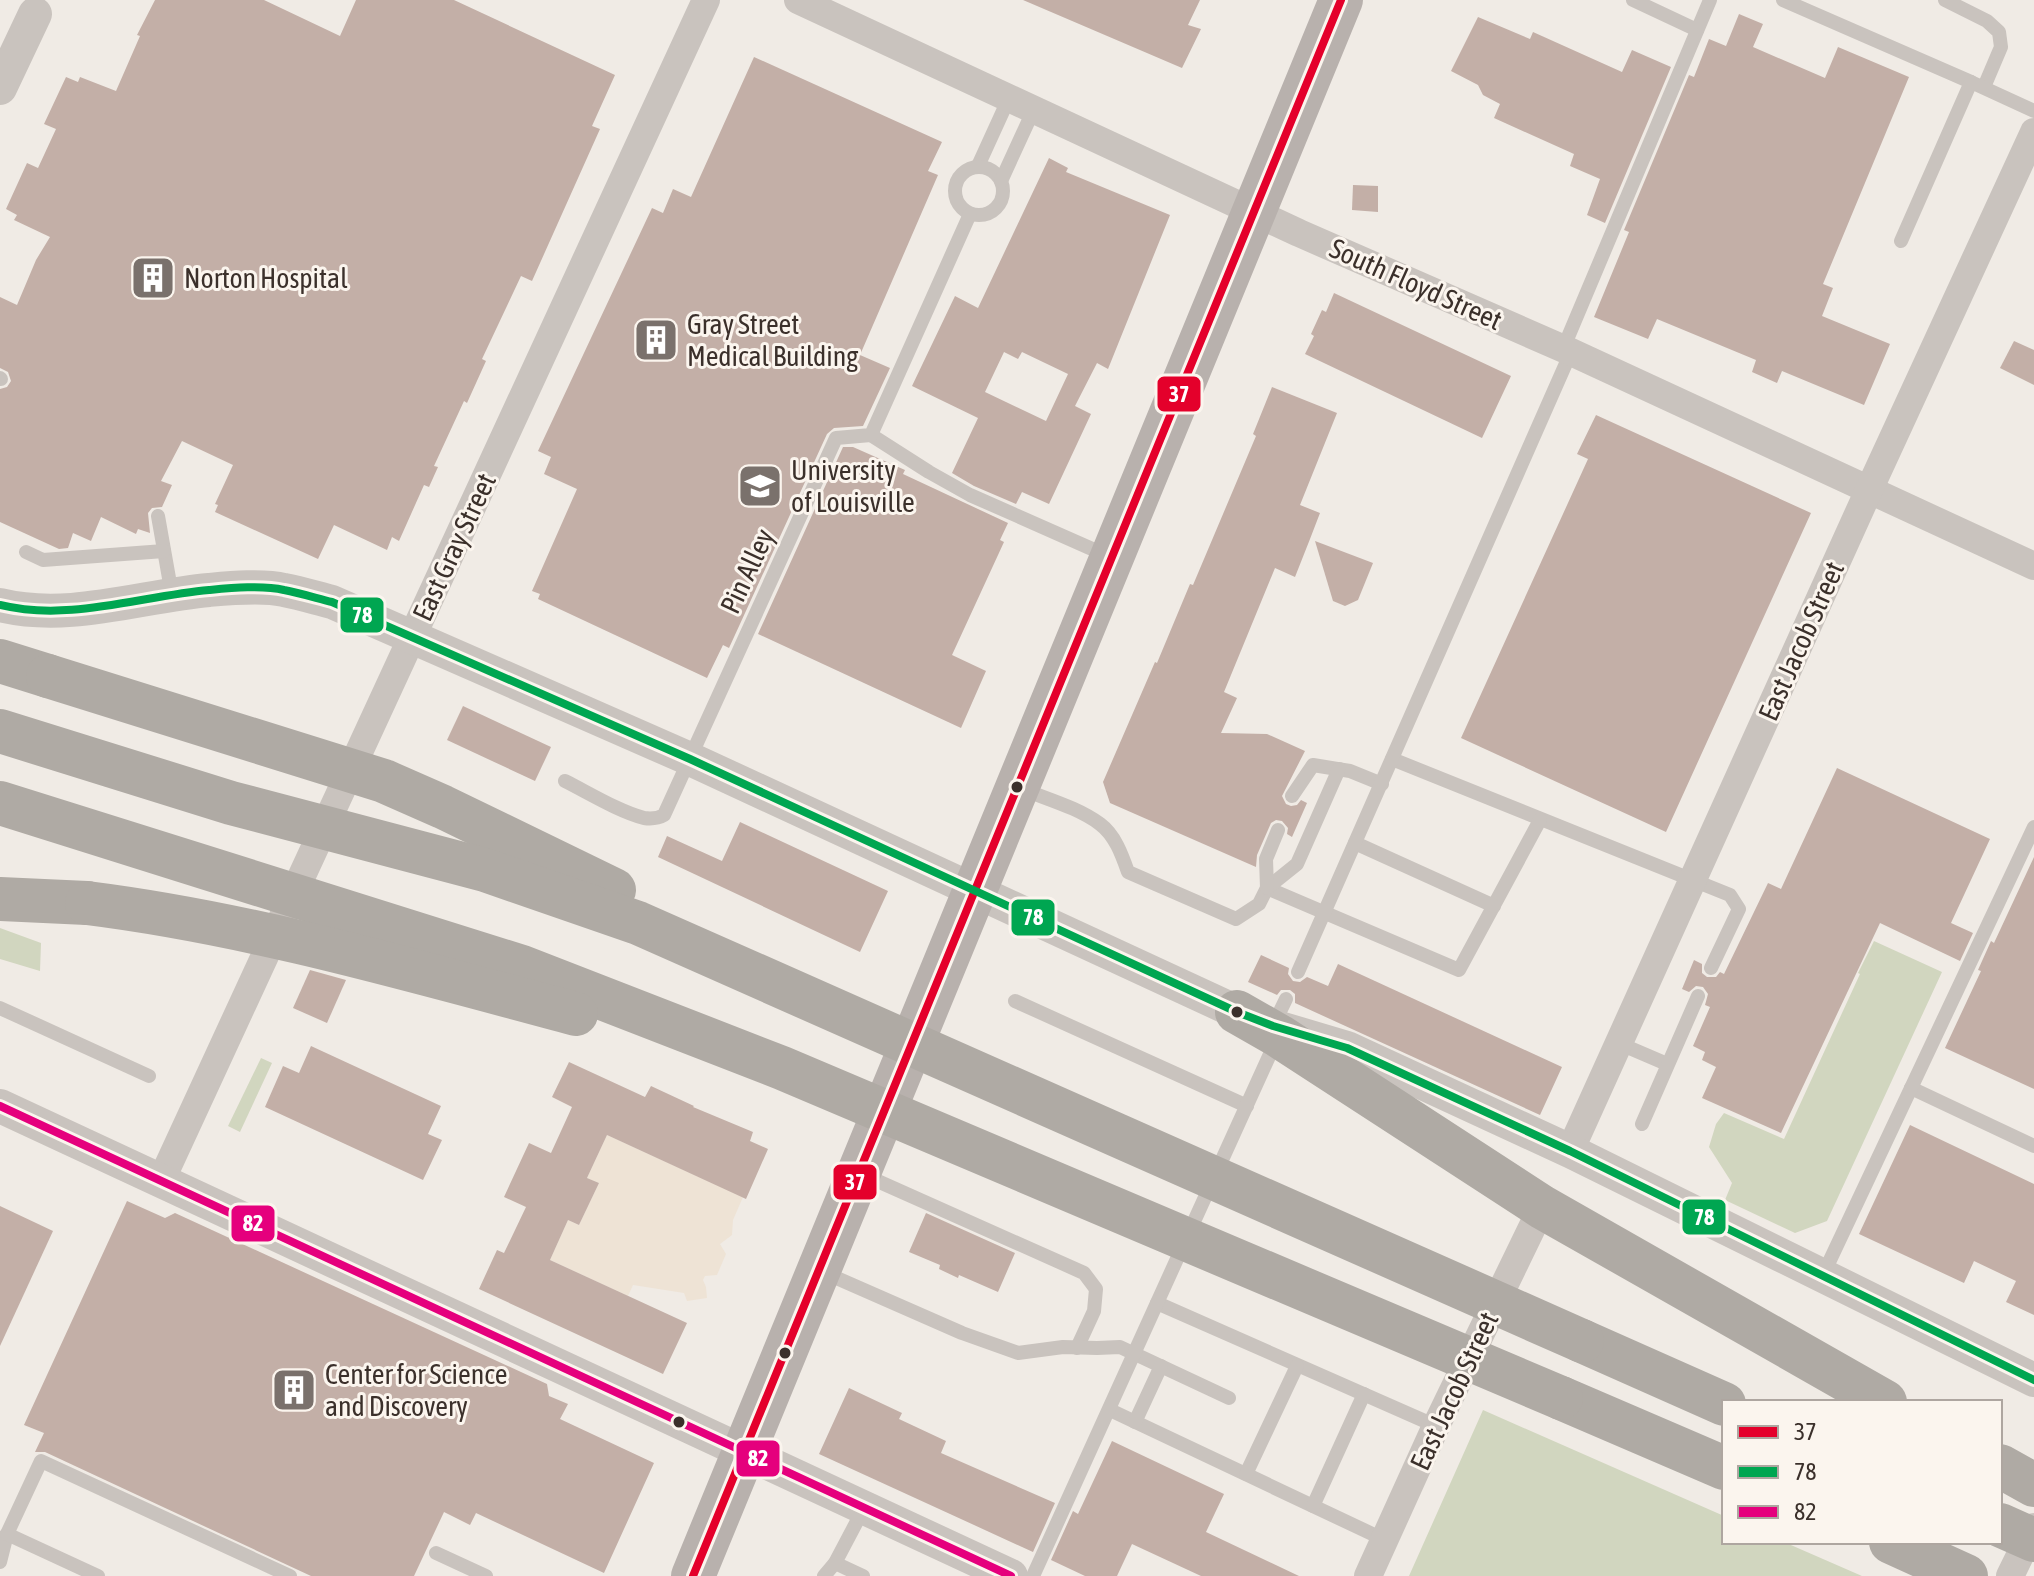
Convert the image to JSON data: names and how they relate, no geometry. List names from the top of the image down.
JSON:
{
  "streets": {
    "street": ["South Floyd Street", "East Gray Street", "East Jacob Street"],
    "lane": ["Pin Alley"]
  },
  "crossings": [
    ["South Floyd Street", "East Jacob Street"]
  ],
  "places": {
    "building": ["Norton Hospital", "Gray Street Medical Building", "Center for Science and Discovery"],
    "school or university": ["University of Louisville"]
  },
  "lines": ["transit line 37", "transit line 78", "transit line 82"],
  "legend": ["37", "78", "82"]
}
